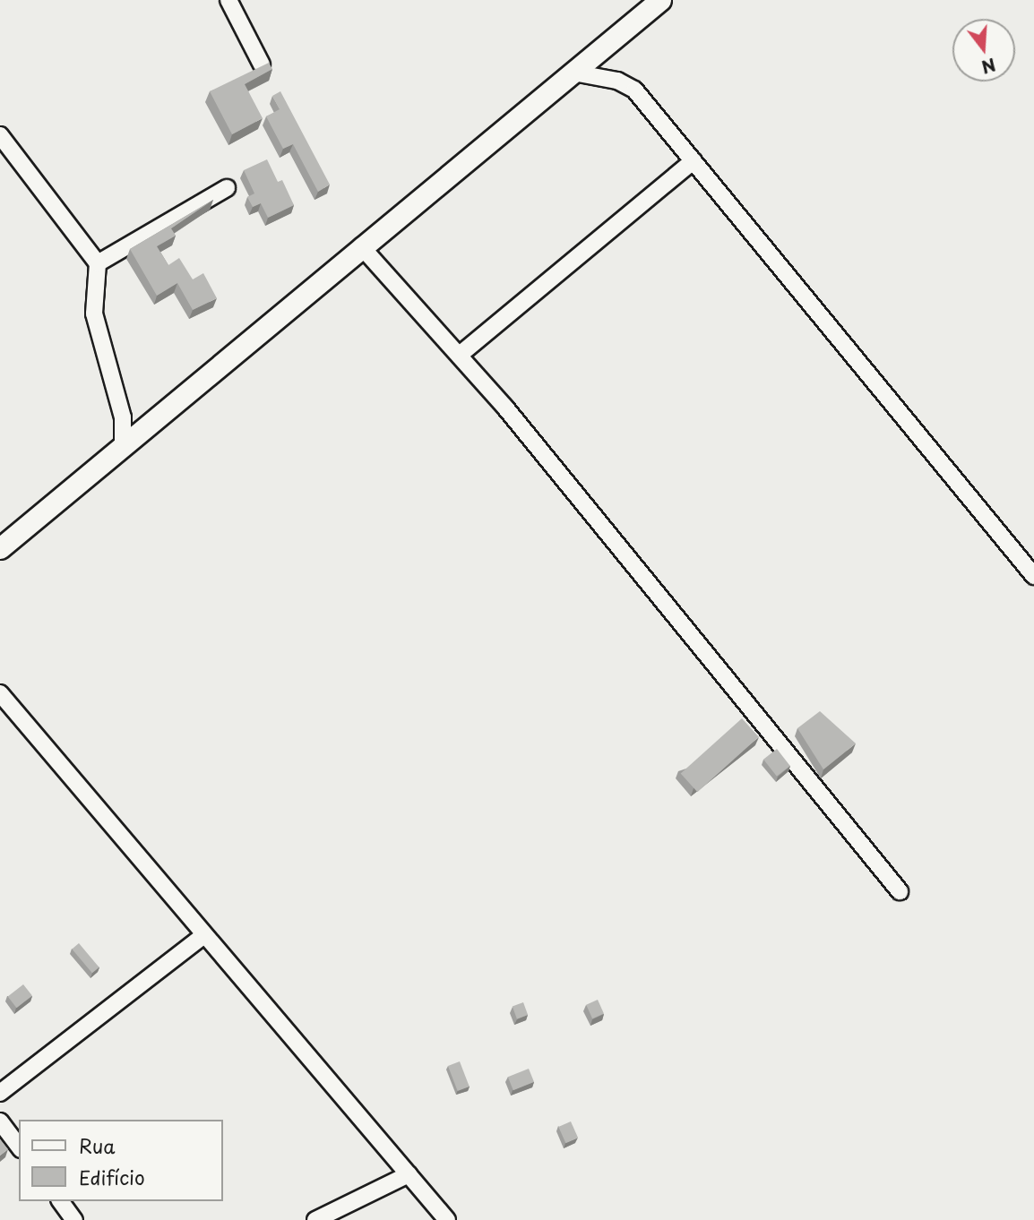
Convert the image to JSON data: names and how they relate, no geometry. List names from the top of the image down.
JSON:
{
  "legend": ["Rua", "Edifício"],
  "north": "bottom"
}
